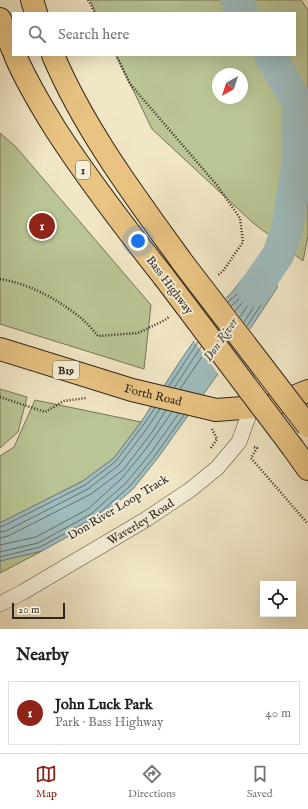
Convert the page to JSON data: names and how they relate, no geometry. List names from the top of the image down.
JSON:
{
  "streets": {
    "main road": [
      "1",
      "Bass Highway",
      "B19",
      "Forth Road"
    ],
    "street": ["Waverley Road"]
  },
  "crossings": [
    ["Forth Road", "Waverley Road"]
  ],
  "water": ["Don River"],
  "scale_bar": "20 m",
  "north": "bottom left",
  "page": {
    "search": "Search here",
    "pins": "1",
    "scale": "20 m",
    "heading": "Nearby",
    "list": [
      {
        "mark": "1",
        "name": "John Luck Park",
        "note": "Park · Bass Highway",
        "value": "40 m"
      }
    ],
    "nav": ["Map", "Directions", "Saved"]
  }
}
